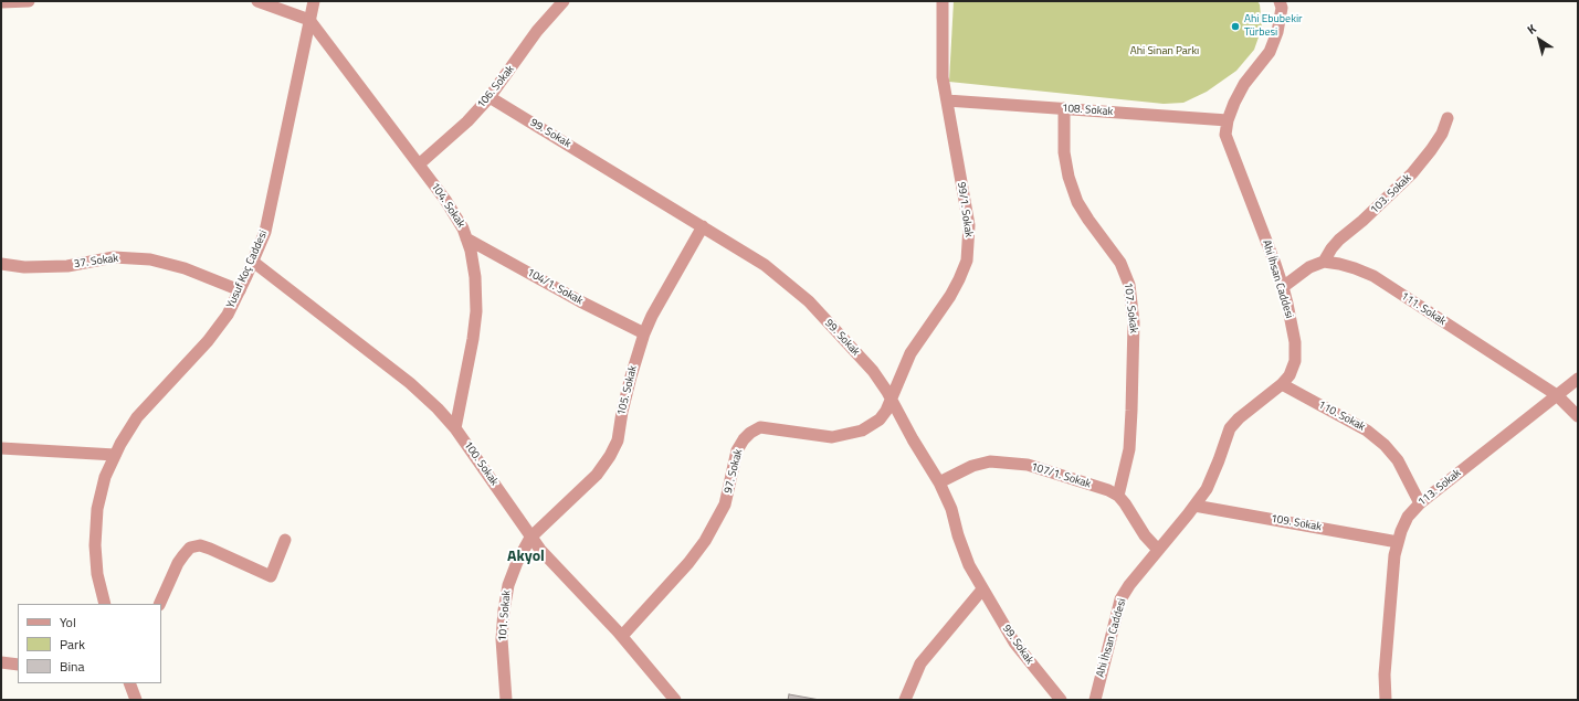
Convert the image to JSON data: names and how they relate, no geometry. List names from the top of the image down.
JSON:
{
  "streets": {
    "street": [
      "106. Sokak",
      "108. Sokak",
      "99. Sokak",
      "103. Sokak",
      "104. Sokak",
      "99/1. Sokak",
      "37. Sokak",
      "Yusuf Koç Caddesi",
      "Ahi İhsan Caddesi",
      "104/1. Sokak",
      "107. Sokak",
      "111. Sokak",
      "105. Sokak",
      "110. Sokak",
      "100. Sokak",
      "97. Sokak",
      "107/1. Sokak",
      "113. Sokak",
      "109. Sokak",
      "101. Sokak"
    ]
  },
  "crossings": [
    ["106. Sokak", "99. Sokak"],
    ["106. Sokak", "104. Sokak"],
    ["108. Sokak", "99/1. Sokak"],
    ["108. Sokak", "Ahi İhsan Caddesi"],
    ["108. Sokak", "107. Sokak"],
    ["99. Sokak", "99/1. Sokak"],
    ["99. Sokak", "105. Sokak"],
    ["99. Sokak", "97. Sokak"],
    ["99. Sokak", "107/1. Sokak"],
    ["103. Sokak", "111. Sokak"],
    ["104. Sokak", "Yusuf Koç Caddesi"],
    ["104. Sokak", "104/1. Sokak"],
    ["104. Sokak", "100. Sokak"],
    ["99/1. Sokak", "97. Sokak"],
    ["37. Sokak", "Yusuf Koç Caddesi"],
    ["Yusuf Koç Caddesi", "100. Sokak"],
    ["Ahi İhsan Caddesi", "110. Sokak"],
    ["Ahi İhsan Caddesi", "109. Sokak"],
    ["104/1. Sokak", "105. Sokak"],
    ["107. Sokak", "107/1. Sokak"],
    ["111. Sokak", "113. Sokak"],
    ["105. Sokak", "100. Sokak"],
    ["105. Sokak", "101. Sokak"],
    ["110. Sokak", "113. Sokak"],
    ["100. Sokak", "97. Sokak"],
    ["100. Sokak", "101. Sokak"],
    ["113. Sokak", "109. Sokak"]
  ],
  "districts": ["Akyol"],
  "parks": ["Ahi Sinan Parkı"],
  "places": ["Ahi Ebubekir Türbesi"],
  "legend": ["Yol", "Park", "Bina"],
  "north": "top left"
}
